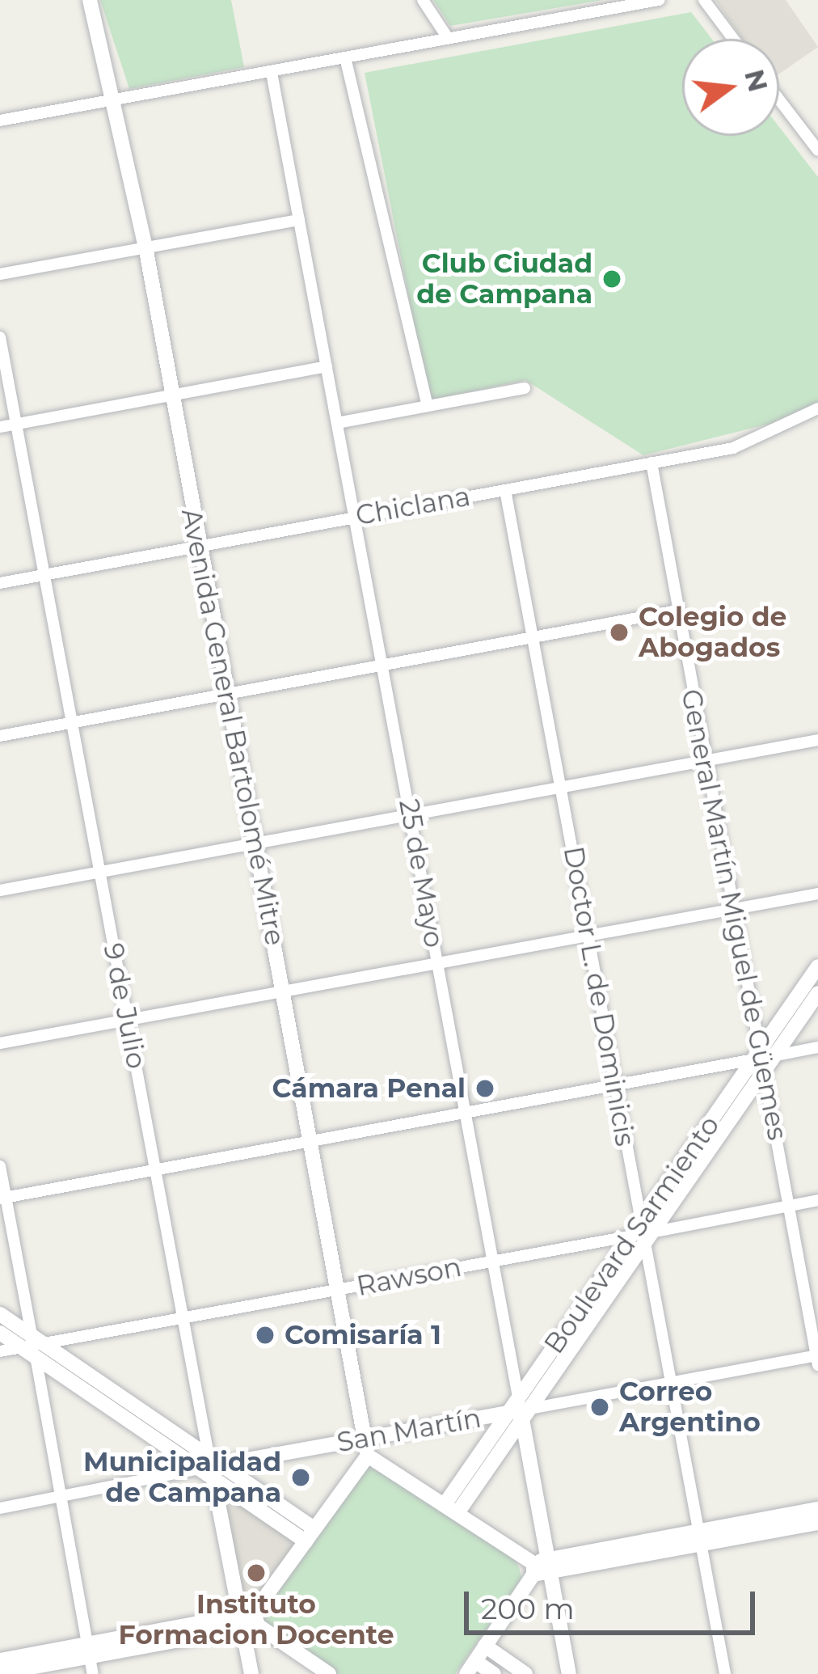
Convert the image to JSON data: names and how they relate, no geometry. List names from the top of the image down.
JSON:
{
  "streets": {
    "main road": [
      "Avenida General Bartolomé Mitre",
      "25 de Mayo",
      "9 de Julio",
      "Boulevard Sarmiento",
      "San Martín"
    ],
    "street": [
      "Chiclana",
      "General Martín Miguel de Güemes",
      "Doctor L. de Dominicis",
      "Rawson"
    ]
  },
  "crossings": [
    ["Chiclana", "Avenida General Bartolomé Mitre"],
    ["Chiclana", "25 de Mayo"],
    ["Chiclana", "General Martín Miguel de Güemes"],
    ["Chiclana", "Doctor L. de Dominicis"],
    ["Chiclana", "9 de Julio"],
    ["Avenida General Bartolomé Mitre", "Rawson"],
    ["Avenida General Bartolomé Mitre", "San Martín"],
    ["25 de Mayo", "Boulevard Sarmiento"],
    ["25 de Mayo", "Rawson"],
    ["25 de Mayo", "San Martín"],
    ["General Martín Miguel de Güemes", "Boulevard Sarmiento"],
    ["General Martín Miguel de Güemes", "Rawson"],
    ["General Martín Miguel de Güemes", "San Martín"],
    ["Doctor L. de Dominicis", "Boulevard Sarmiento"],
    ["Doctor L. de Dominicis", "Rawson"],
    ["Doctor L. de Dominicis", "San Martín"],
    ["9 de Julio", "Rawson"],
    ["9 de Julio", "San Martín"],
    ["Boulevard Sarmiento", "Rawson"],
    ["Boulevard Sarmiento", "San Martín"]
  ],
  "places": [
    "Club Ciudad de Campana",
    "Colegio de Abogados",
    "Cámara Penal",
    "Comisaría 1",
    "Correo Argentino",
    "Municipalidad de Campana",
    "Instituto Formacion Docente"
  ],
  "scale_bar": "200 m",
  "north": "right"
}
